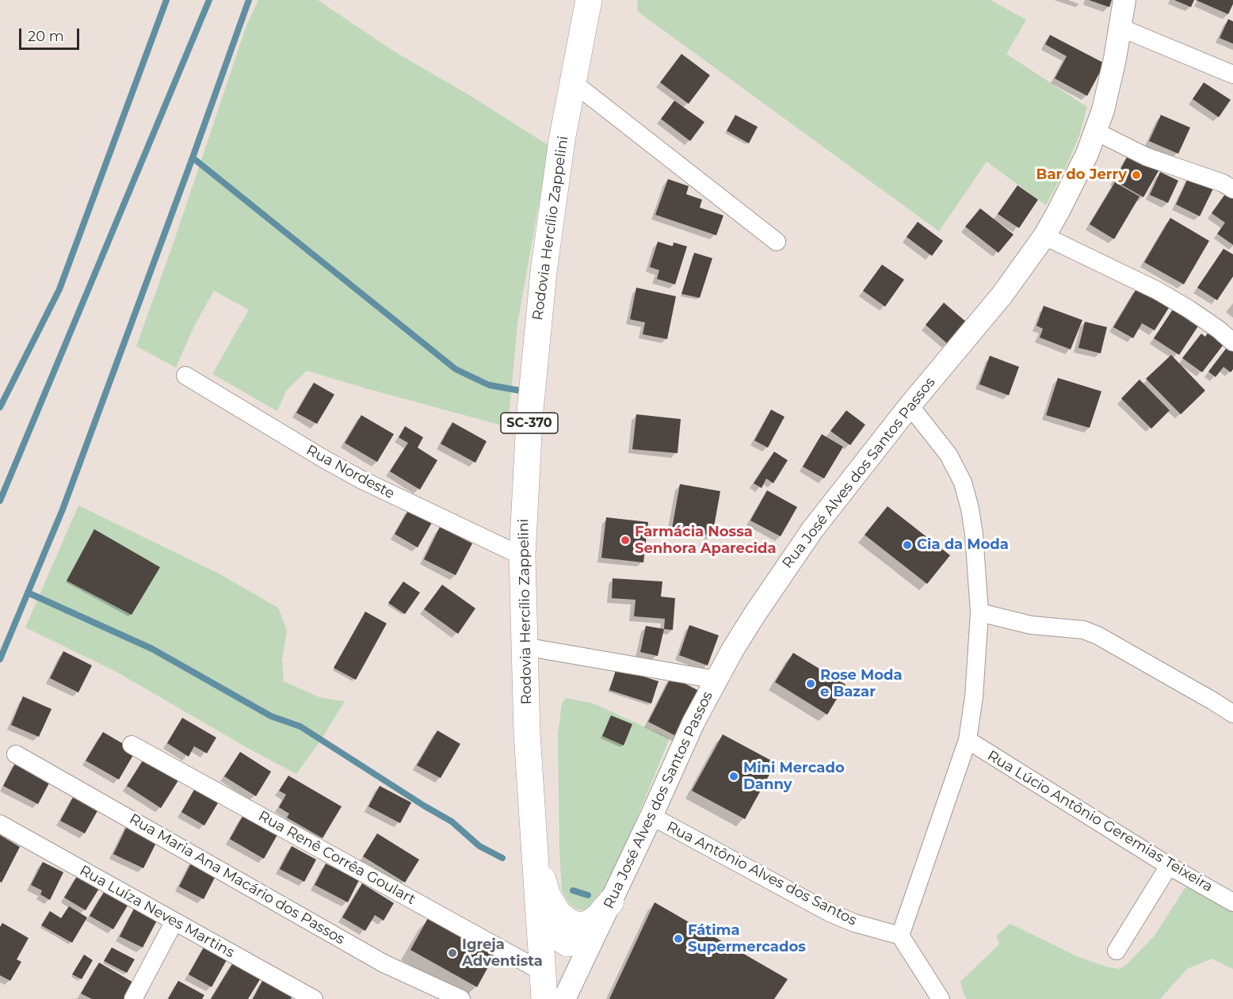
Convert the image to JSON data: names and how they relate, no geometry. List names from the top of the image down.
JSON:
{
  "streets": {
    "main road": ["Rodovia Hercílio Zappelini", "SC-370"],
    "street": [
      "Rua Nordeste",
      "Rua José Alves dos Santos Passos",
      "Rua Lúcio Antônio Geremias Teixeira",
      "Rua Renê Corrêa Goulart",
      "Rua Antônio Alves dos Santos",
      "Rua Maria Ana Macário dos Passos",
      "Rua Luíza Neves Martins"
    ]
  },
  "crossings": [
    ["Rodovia Hercílio Zappelini", "Rua Nordeste"],
    ["Rodovia Hercílio Zappelini", "Rua José Alves dos Santos Passos"],
    ["Rodovia Hercílio Zappelini", "Rua Renê Corrêa Goulart"],
    ["Rua José Alves dos Santos Passos", "Rua Renê Corrêa Goulart"],
    ["Rua José Alves dos Santos Passos", "Rua Antônio Alves dos Santos"]
  ],
  "places": [
    "Bar do Jerry",
    "Farmácia Nossa Senhora Aparecida",
    "Cia da Moda",
    "Rose Moda e Bazar",
    "Mini Mercado Danny",
    "Fátima Supermercados",
    "Igreja Adventista"
  ],
  "scale_bar": "20 m"
}
